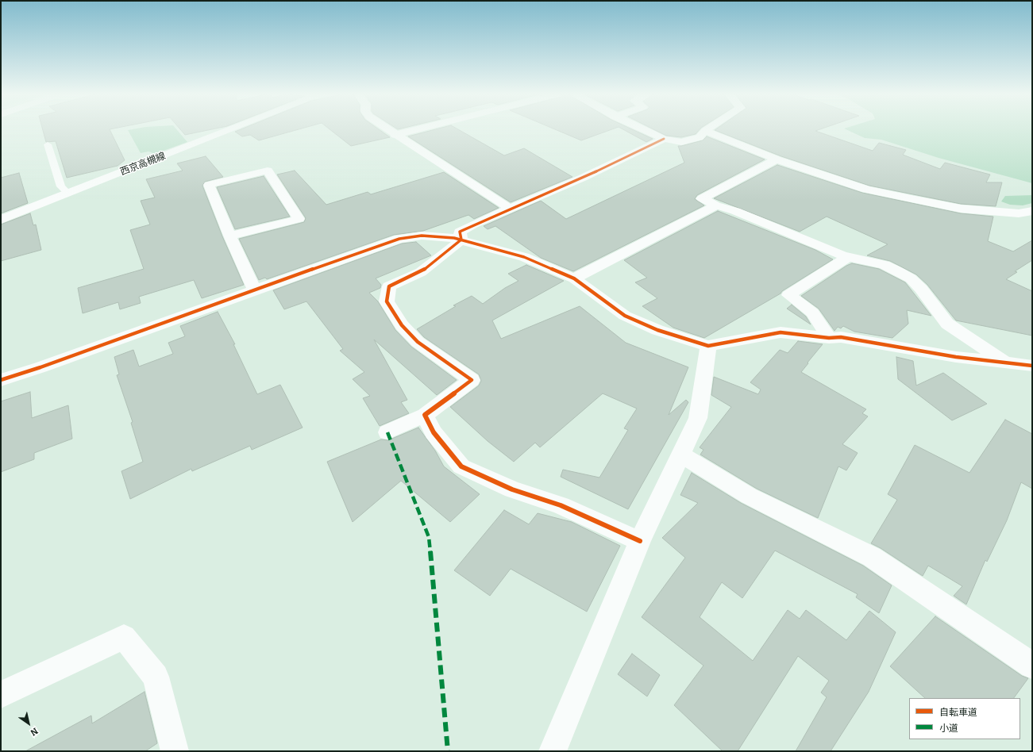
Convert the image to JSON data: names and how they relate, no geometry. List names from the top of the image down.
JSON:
{
  "streets": {
    "street": ["西京高槻線"]
  },
  "legend": ["自転車道", "小道"],
  "north": "bottom right"
}
